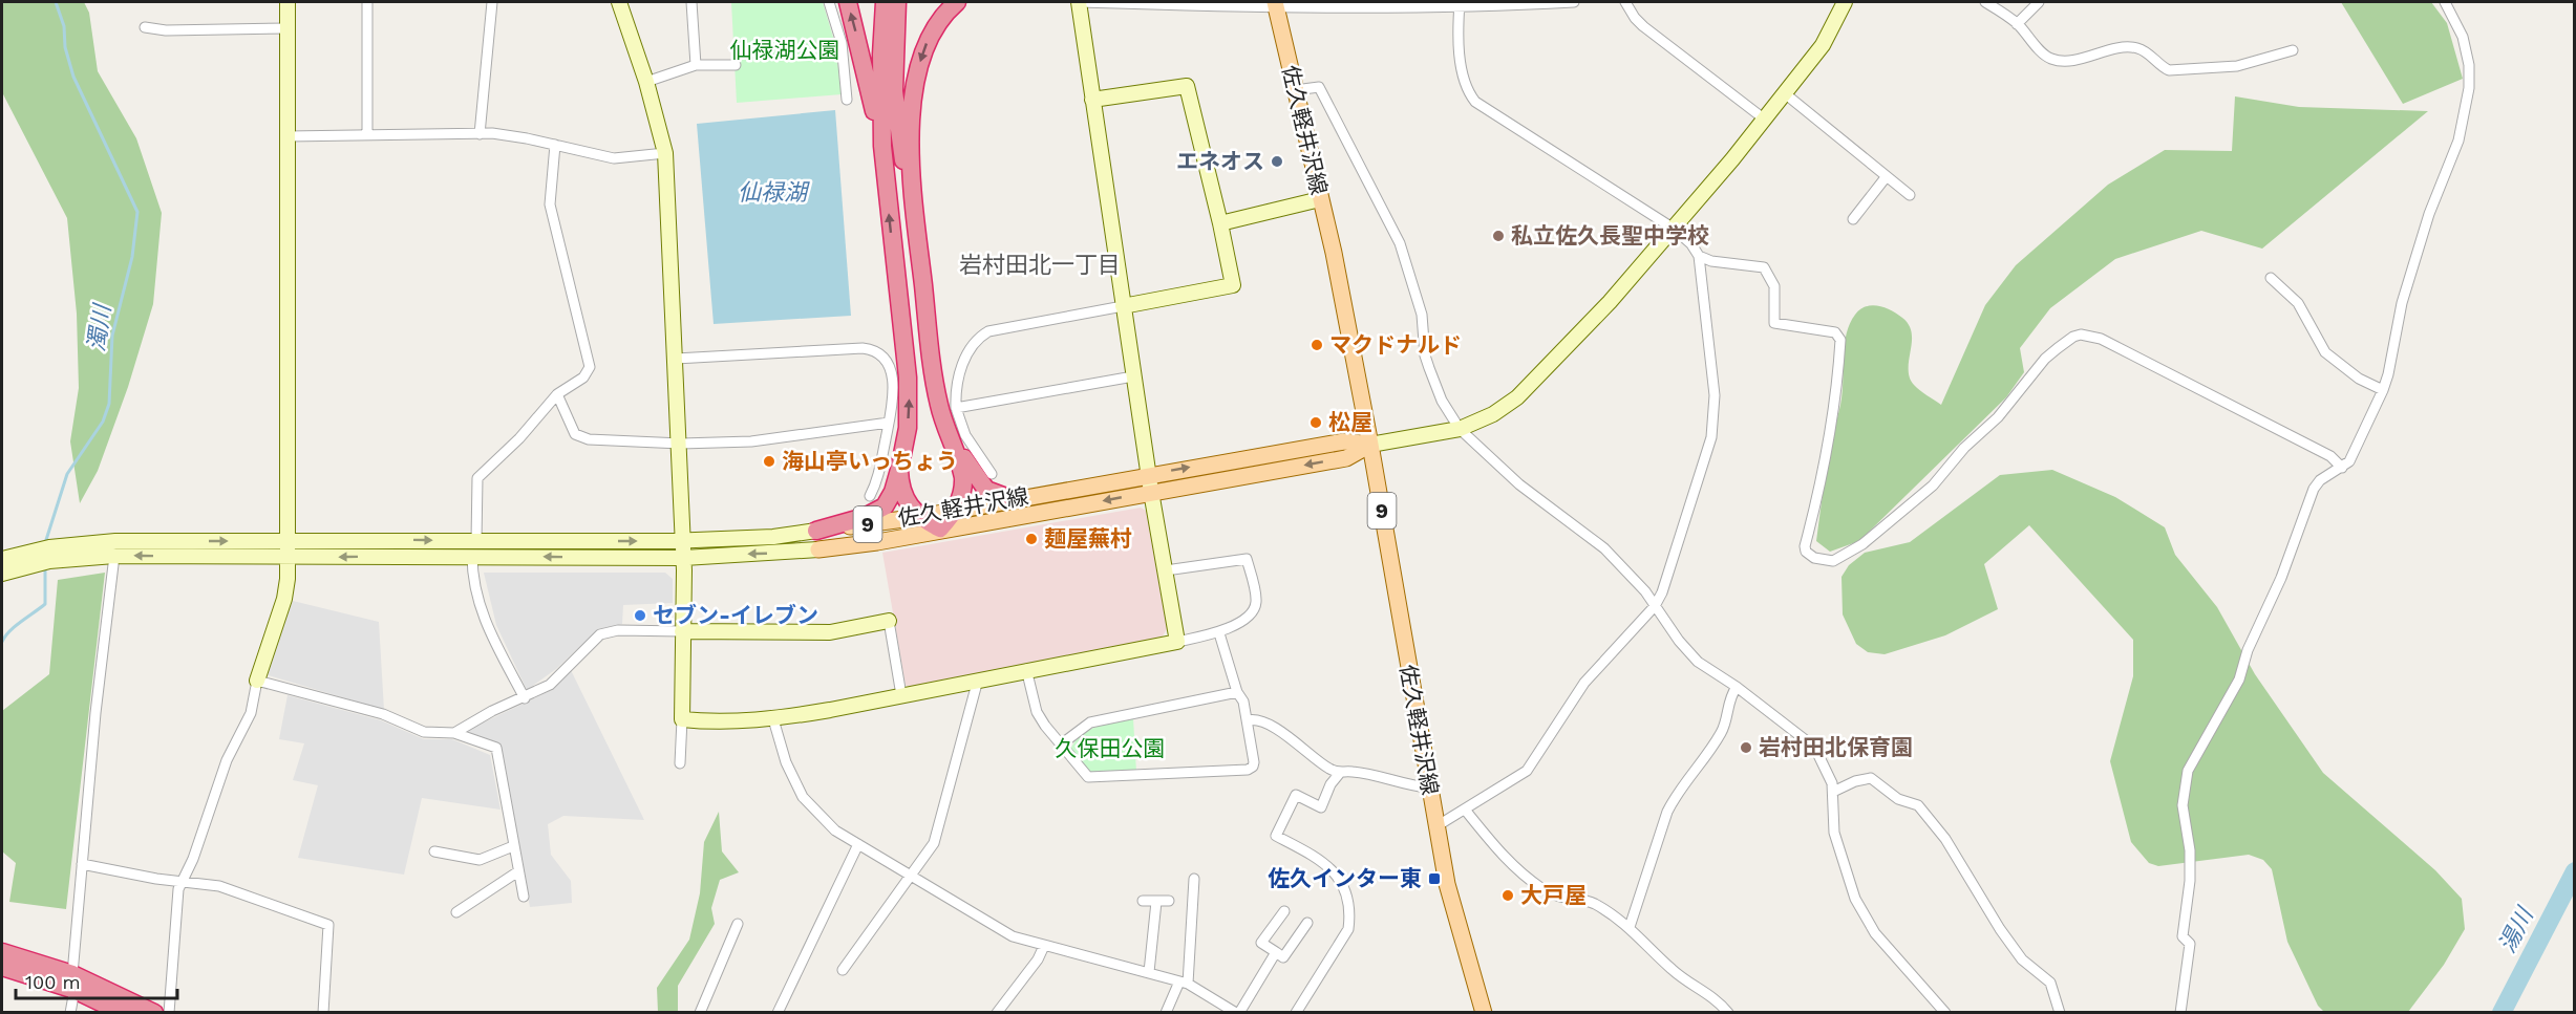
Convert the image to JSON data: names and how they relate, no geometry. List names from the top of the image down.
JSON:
{
  "streets": {
    "main road": ["佐久軽井沢線", "9"]
  },
  "districts": ["岩村田北一丁目"],
  "water": ["仙禄湖", "濁川", "湯川"],
  "parks": ["仙禄湖公園", "久保田公園"],
  "places": {
    "other": [
      "エネオス",
      "私立佐久長聖中学校",
      "マクドナルド",
      "松屋",
      "海山亭いっちょう",
      "麺屋蕪村",
      "セブン-イレブン",
      "岩村田北保育園",
      "大戸屋"
    ],
    "transit": ["佐久インター東"]
  },
  "scale_bar": "100 m"
}
